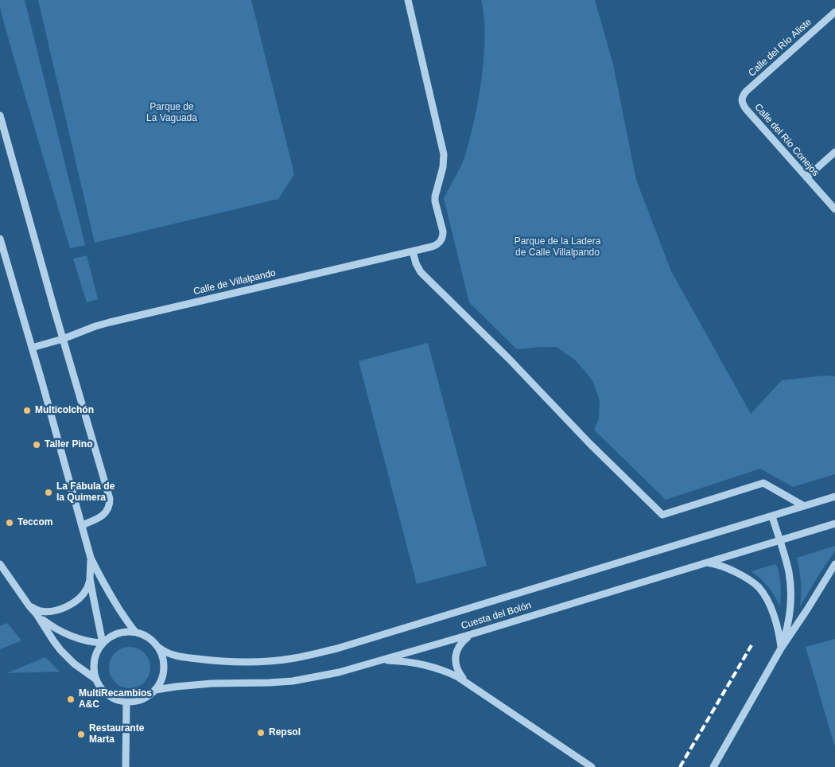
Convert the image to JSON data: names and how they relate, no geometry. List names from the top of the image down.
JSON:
{
  "streets": {
    "street": [
      "Calle del Río Aliste",
      "Calle del Río Conejos",
      "Calle de Villalpando",
      "Cuesta del Bolón"
    ]
  },
  "crossings": [
    ["Calle del Río Aliste", "Calle del Río Conejos"]
  ],
  "parks": ["Parque de La Vaguada", "Parque de la Ladera de Calle Villalpando"],
  "places": [
    "Multicolchón",
    "Taller Pino",
    "La Fábula de la Quimera",
    "Teccom",
    "MultiRecambios A&C",
    "Repsol",
    "Restaurante Marta"
  ]
}
